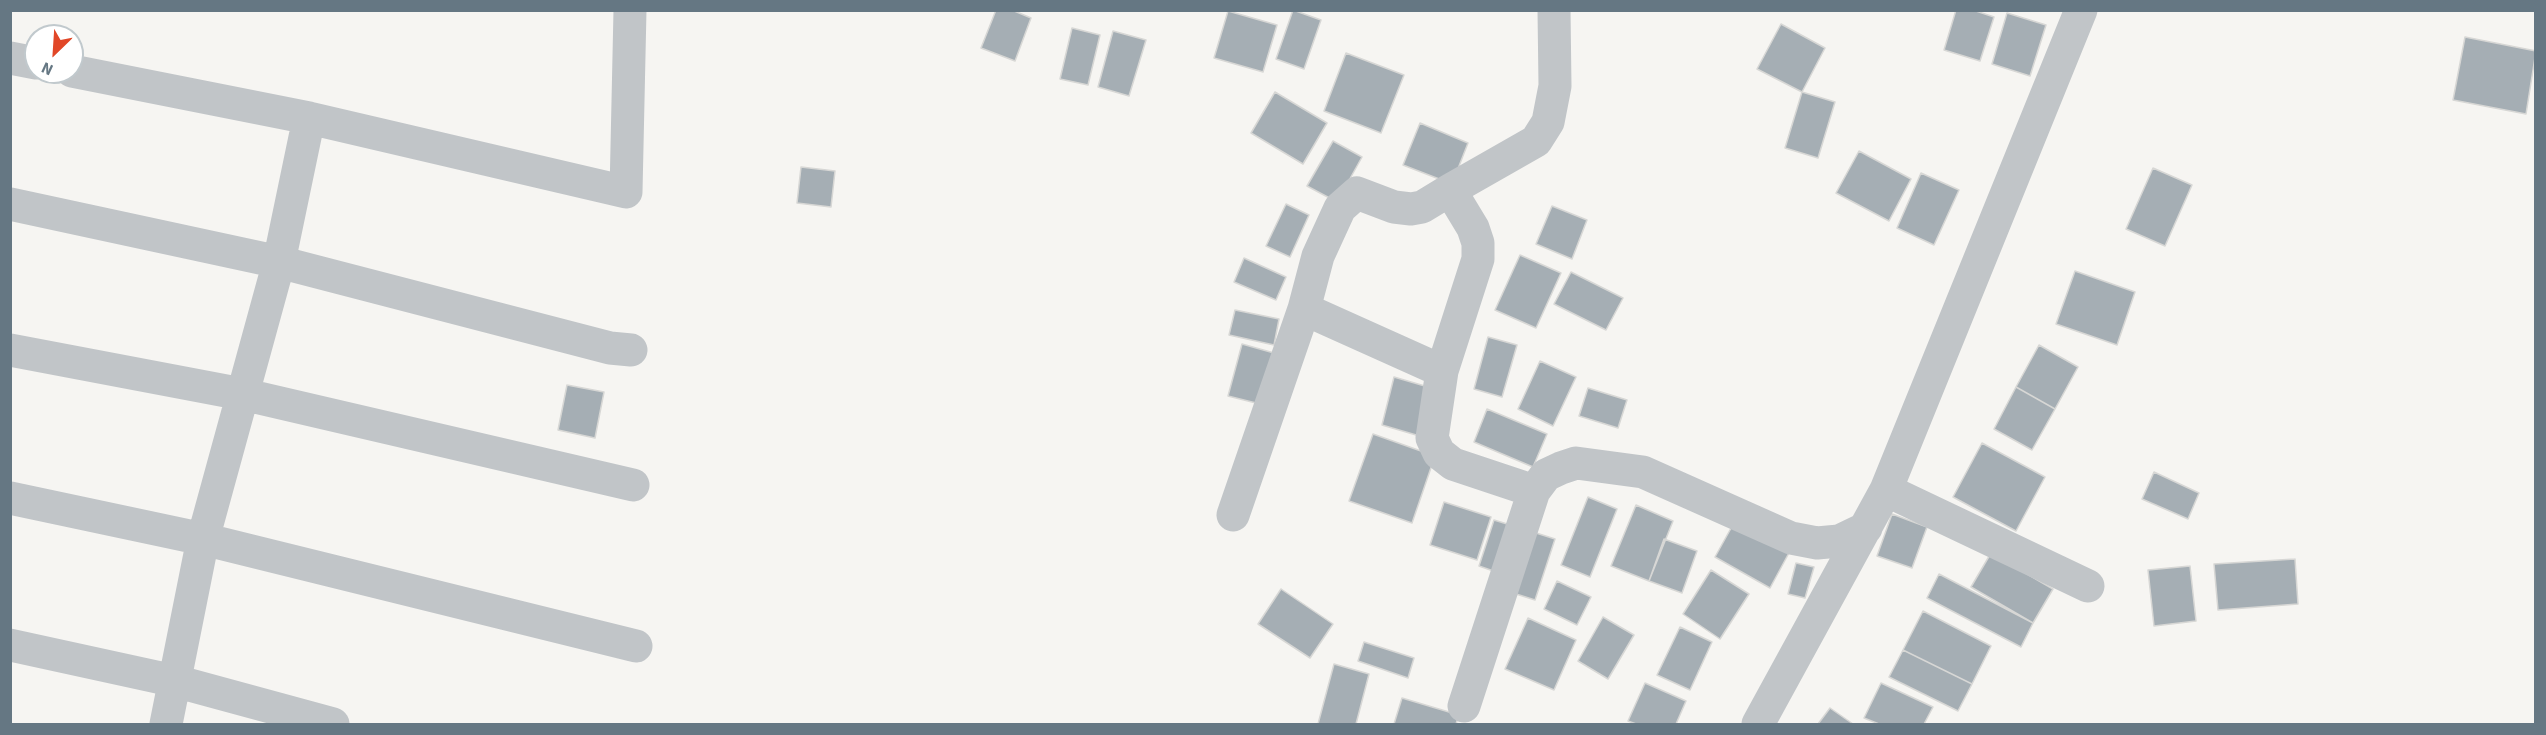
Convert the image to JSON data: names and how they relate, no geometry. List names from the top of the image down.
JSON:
{
  "north": "bottom left"
}
